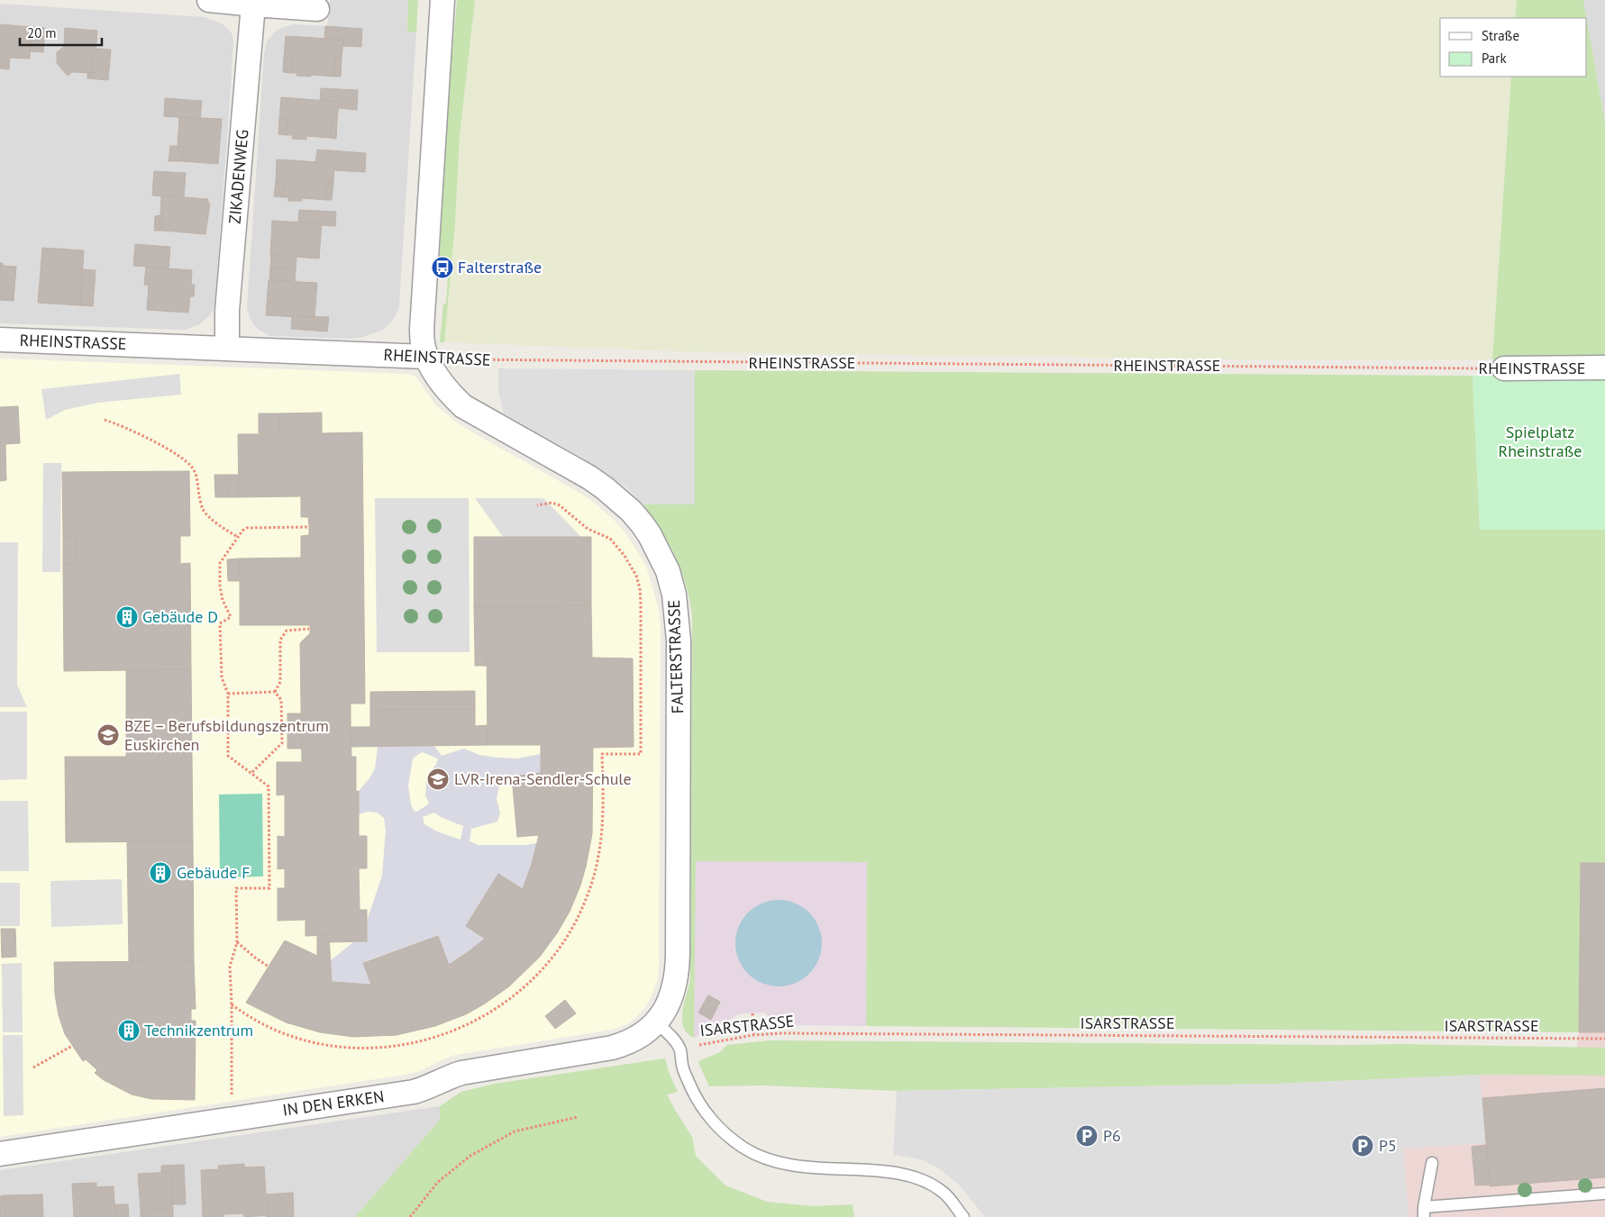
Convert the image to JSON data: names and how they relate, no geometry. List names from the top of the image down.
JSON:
{
  "streets": {
    "street": [
      "ZIKADENWEG",
      "RHEINSTRASSE",
      "FALTERSTRASSE",
      "IN DEN ERKEN"
    ],
    "path": ["ISARSTRASSE"]
  },
  "crossings": [
    ["ZIKADENWEG", "RHEINSTRASSE"],
    ["RHEINSTRASSE", "FALTERSTRASSE"],
    ["FALTERSTRASSE", "IN DEN ERKEN"]
  ],
  "parks": ["Spielplatz Rheinstraße"],
  "places": {
    "bus stop": ["Falterstraße"],
    "building": ["Gebäude D", "Gebäude F", "Technikzentrum"],
    "school or university": ["BZE – Berufsbildungszentrum Euskirchen", "LVR-Irena-Sendler-Schule"],
    "parking": ["P6", "P5"]
  },
  "legend": ["Straße", "Park"],
  "scale_bar": "20 m"
}
